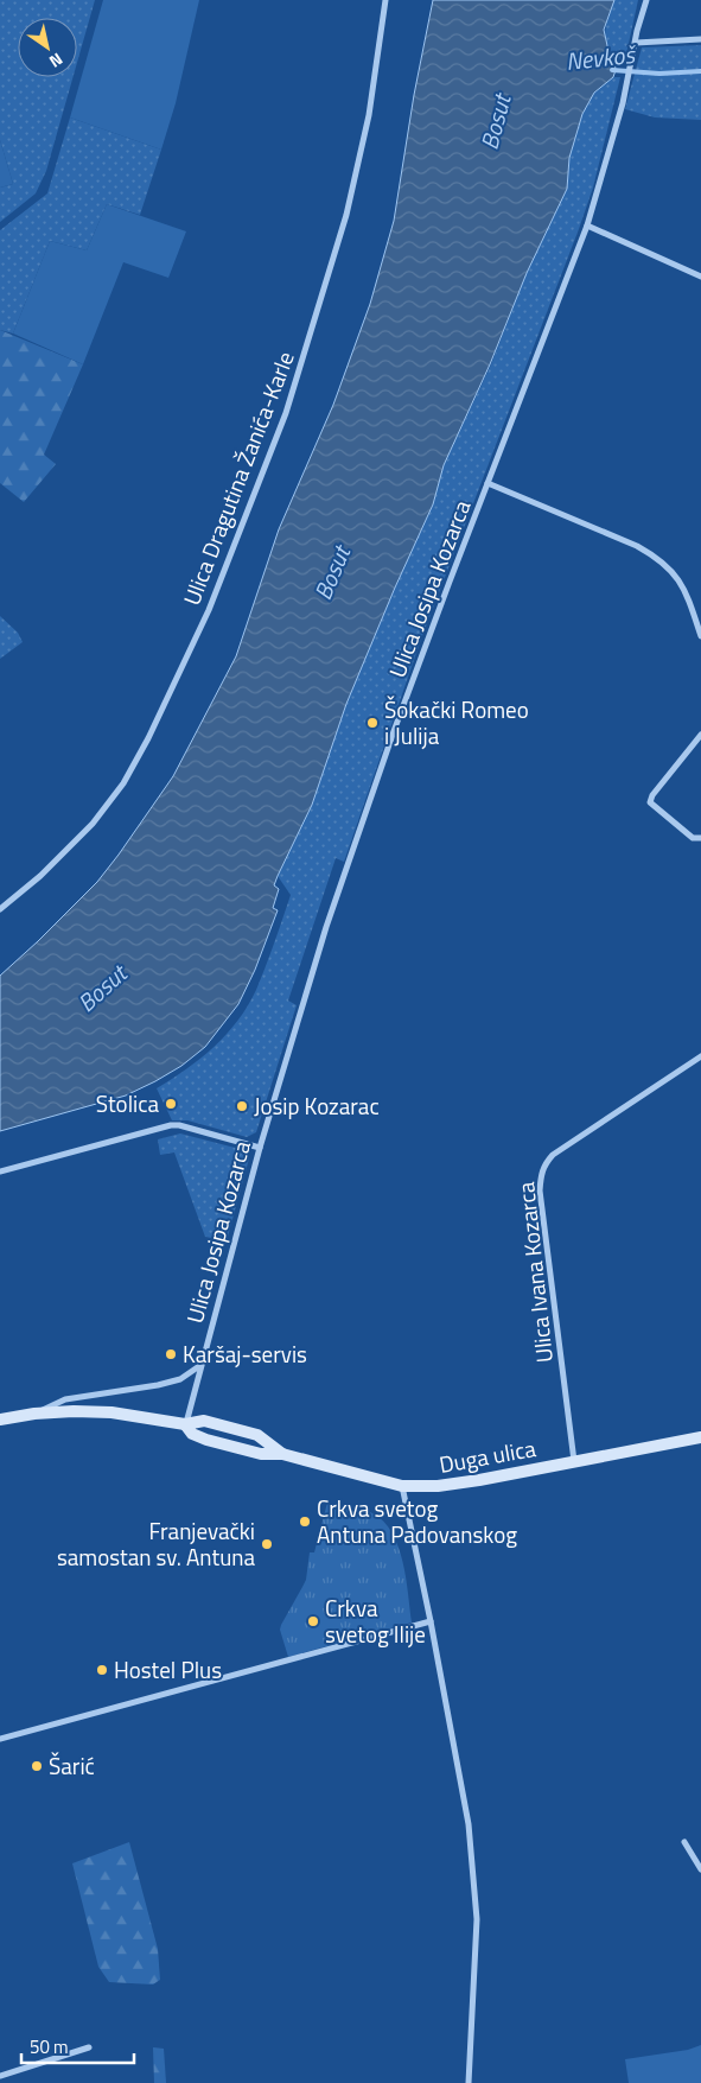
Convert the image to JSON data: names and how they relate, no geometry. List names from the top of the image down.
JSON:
{
  "streets": {
    "main road": ["Duga ulica"],
    "street": ["Ulica Dragutina Žanića-Karle", "Ulica Josipa Kozarca", "Ulica Ivana Kozarca"]
  },
  "crossings": [
    ["Ulica Josipa Kozarca", "Duga ulica"],
    ["Ulica Ivana Kozarca", "Duga ulica"]
  ],
  "water": ["Nevkoš", "Bosut"],
  "places": [
    "Šokački Romeo i Julija",
    "Stolica",
    "Josip Kozarac",
    "Karšaj-servis",
    "Crkva svetog Antuna Padovanskog",
    "Franjevački samostan sv. Antuna",
    "Crkva svetog Ilije",
    "Hostel Plus",
    "Šarić"
  ],
  "scale_bar": "50 m",
  "north": "bottom right"
}
